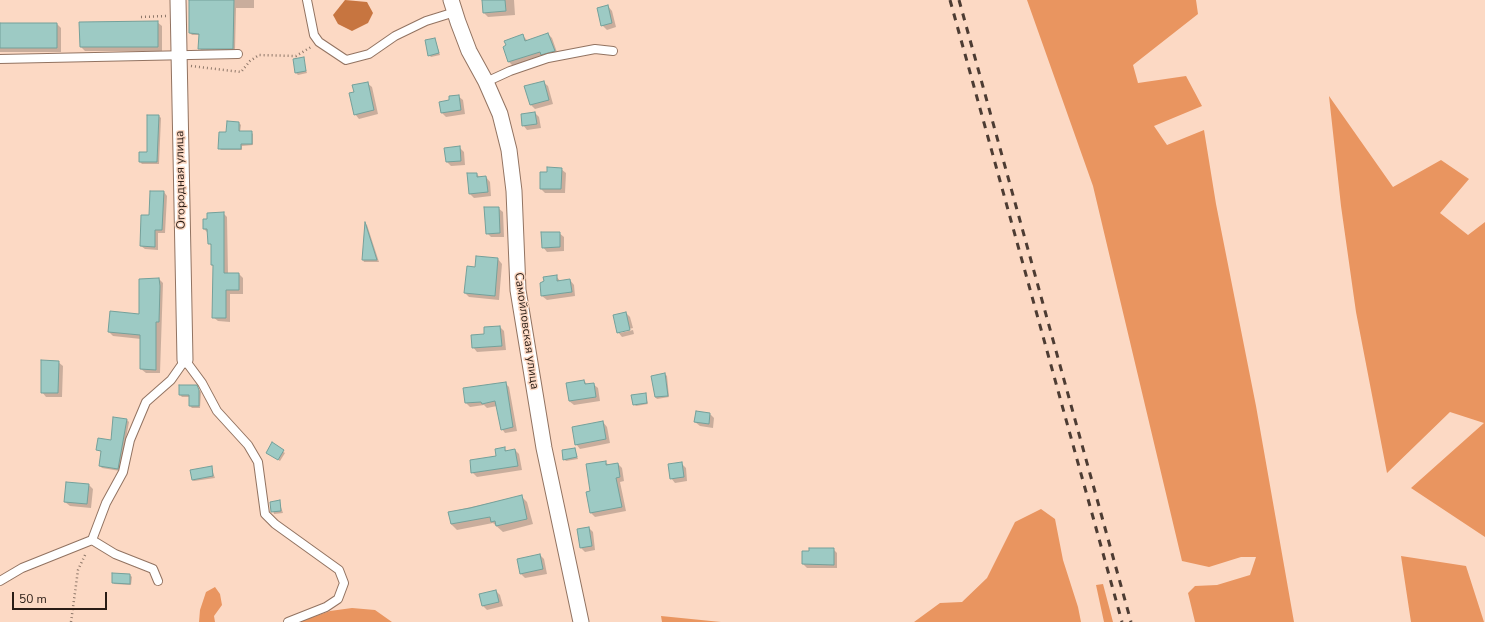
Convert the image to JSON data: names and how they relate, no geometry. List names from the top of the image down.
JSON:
{
  "streets": {
    "street": ["Огородная улица", "Самойловская улица"]
  },
  "scale_bar": "50 m"
}
